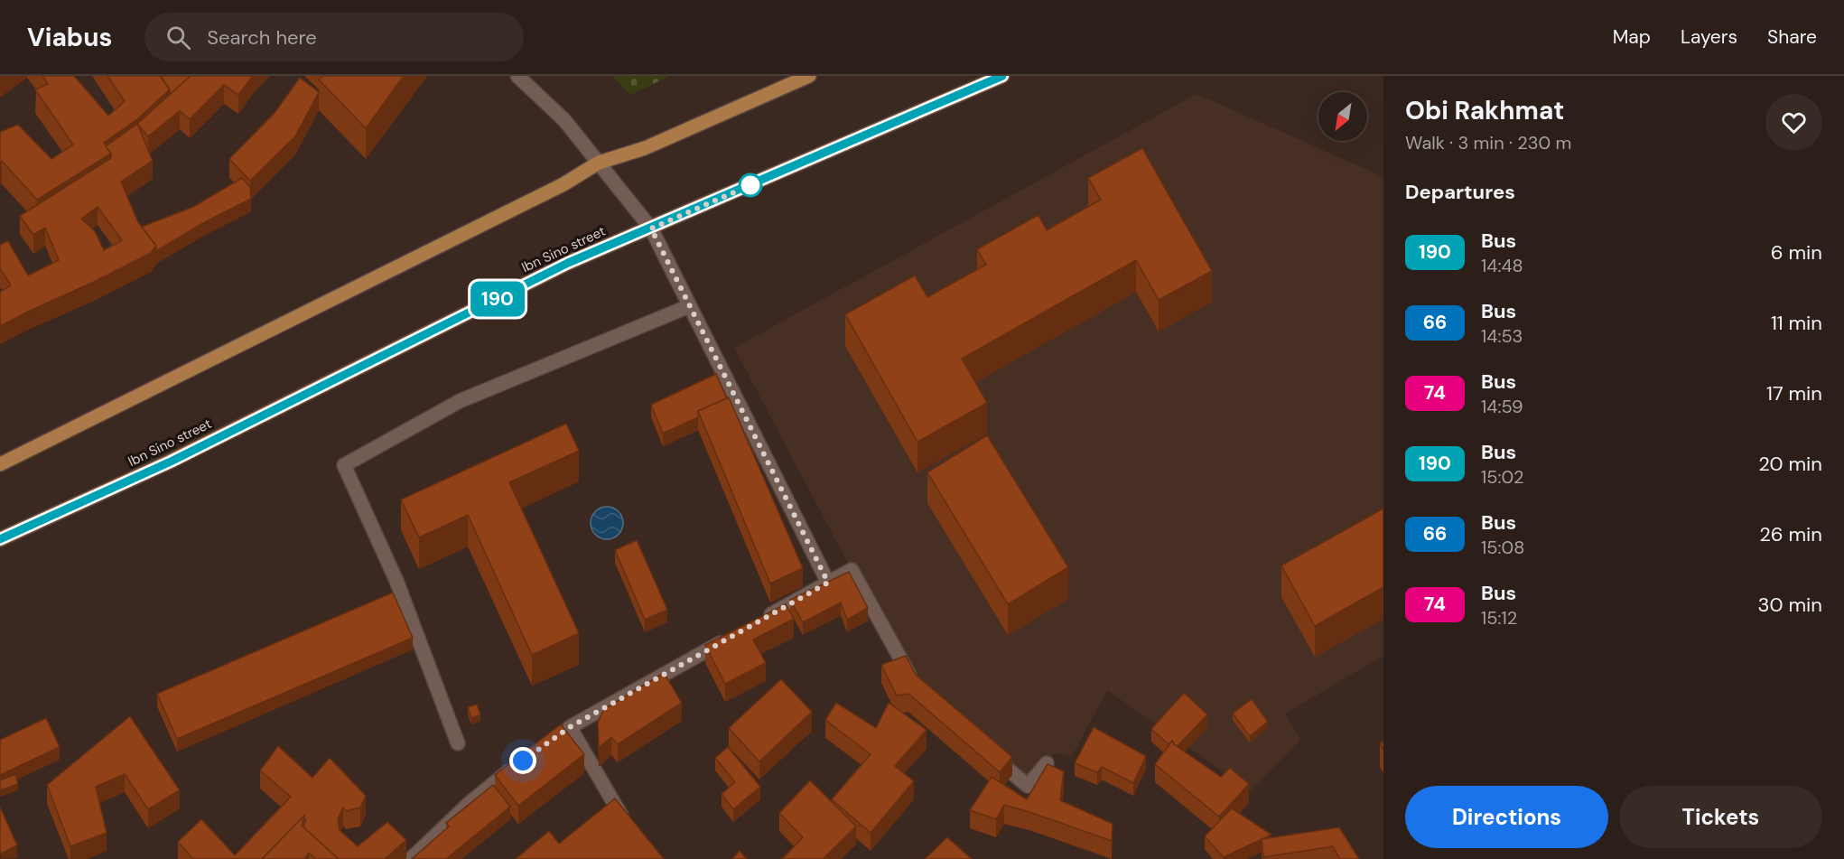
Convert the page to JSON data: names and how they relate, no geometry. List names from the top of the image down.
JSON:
{
  "streets": {
    "main road": ["Ibn Sino street"]
  },
  "lines": ["bus line 190"],
  "north": "bottom left",
  "page": {
    "header": "Viabus",
    "search": "Search here",
    "nav": ["Map", "Layers", "Share"],
    "on_map": "190",
    "heading": [
      ["Obi Rakhmat", "Walk · 3 min · 230 m"],
      "Departures"
    ],
    "list": [
      {
        "mark": "190",
        "name": "Bus",
        "note": "14:48",
        "value": "6 min"
      },
      {
        "mark": "66",
        "name": "Bus",
        "note": "14:53",
        "value": "11 min"
      },
      {
        "mark": "74",
        "name": "Bus",
        "note": "14:59",
        "value": "17 min"
      },
      {
        "mark": "190",
        "name": "Bus",
        "note": "15:02",
        "value": "20 min"
      },
      {
        "mark": "66",
        "name": "Bus",
        "note": "15:08",
        "value": "26 min"
      },
      {
        "mark": "74",
        "name": "Bus",
        "note": "15:12",
        "value": "30 min"
      }
    ],
    "buttons": ["Directions", "Tickets"]
  }
}
